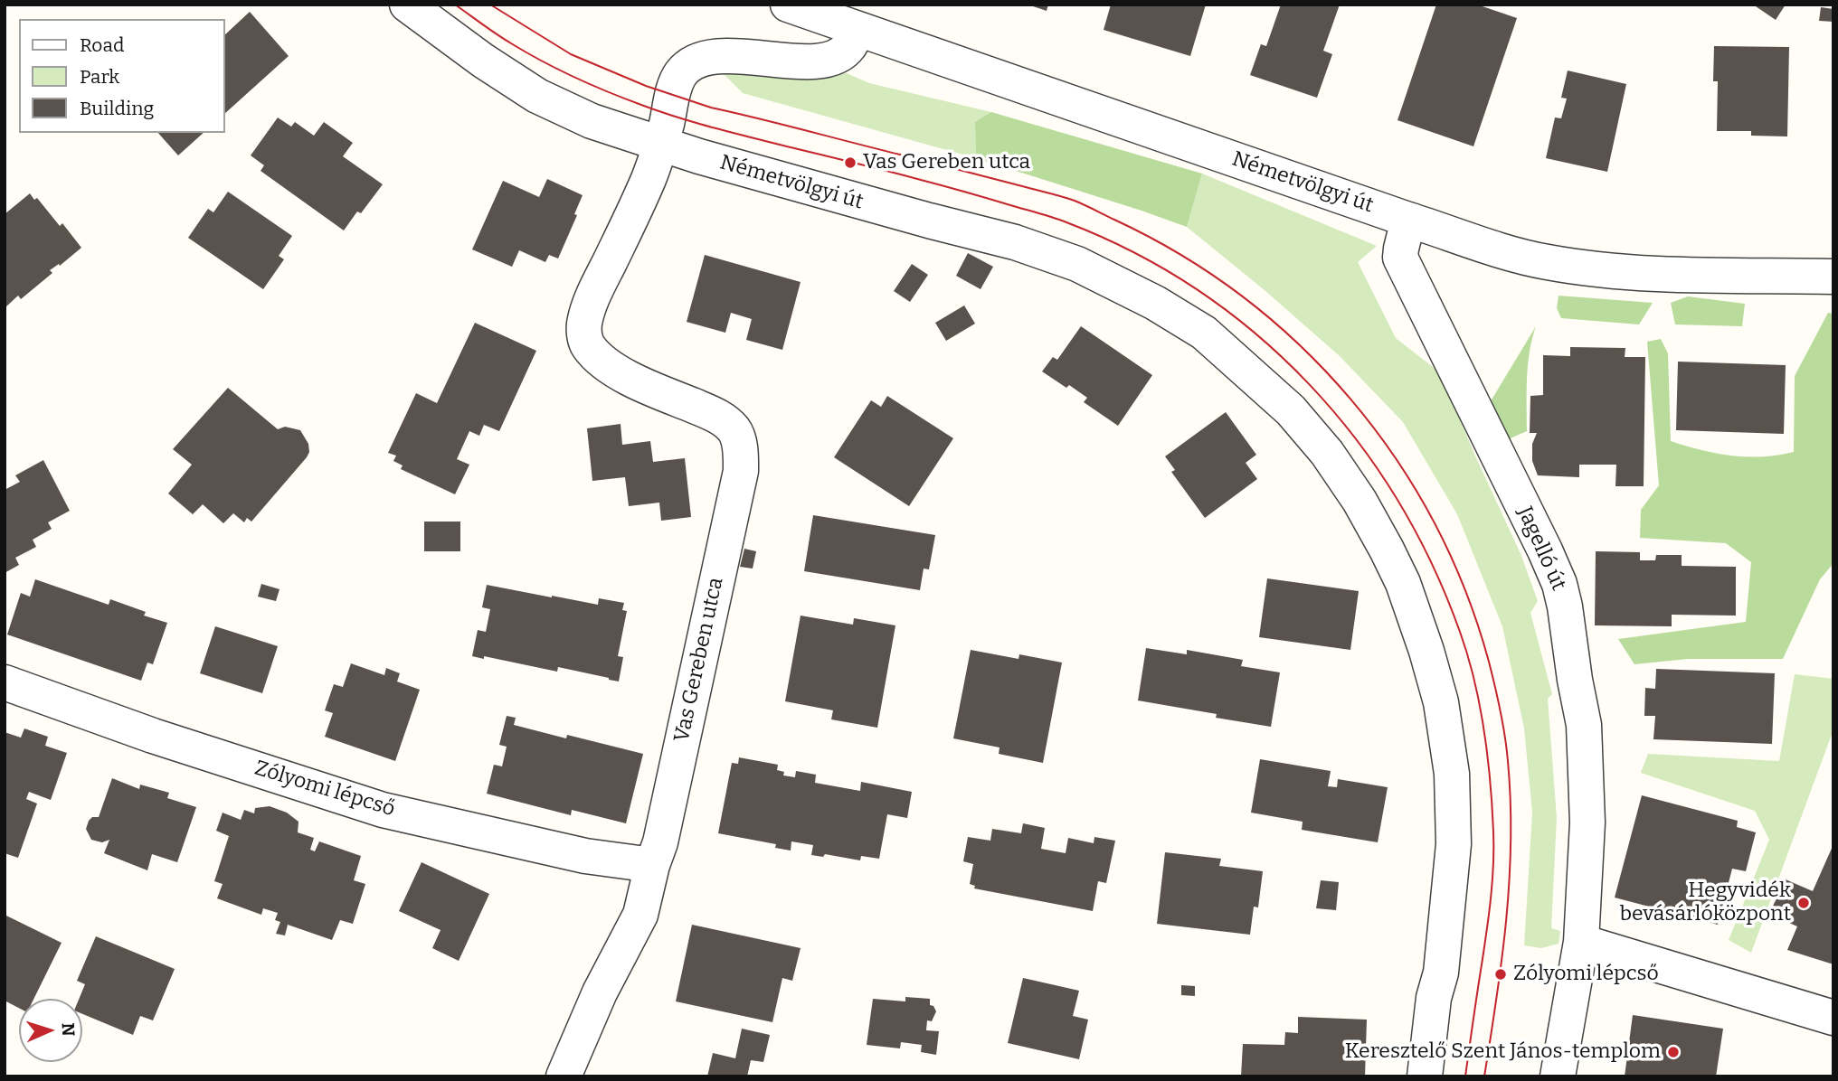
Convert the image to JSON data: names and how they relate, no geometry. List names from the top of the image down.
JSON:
{
  "streets": {
    "street": [
      "Németvölgyi út",
      "Jagelló út",
      "Vas Gereben utca",
      "Zólyomi lépcső"
    ]
  },
  "crossings": [
    ["Németvölgyi út", "Jagelló út"],
    ["Németvölgyi út", "Vas Gereben utca"],
    ["Vas Gereben utca", "Zólyomi lépcső"]
  ],
  "places": [
    "Vas Gereben utca",
    "Hegyvidék bevásárlóközpont",
    "Zólyomi lépcső",
    "Keresztelő Szent János-templom"
  ],
  "legend": ["Road", "Park", "Building"],
  "north": "right"
}
